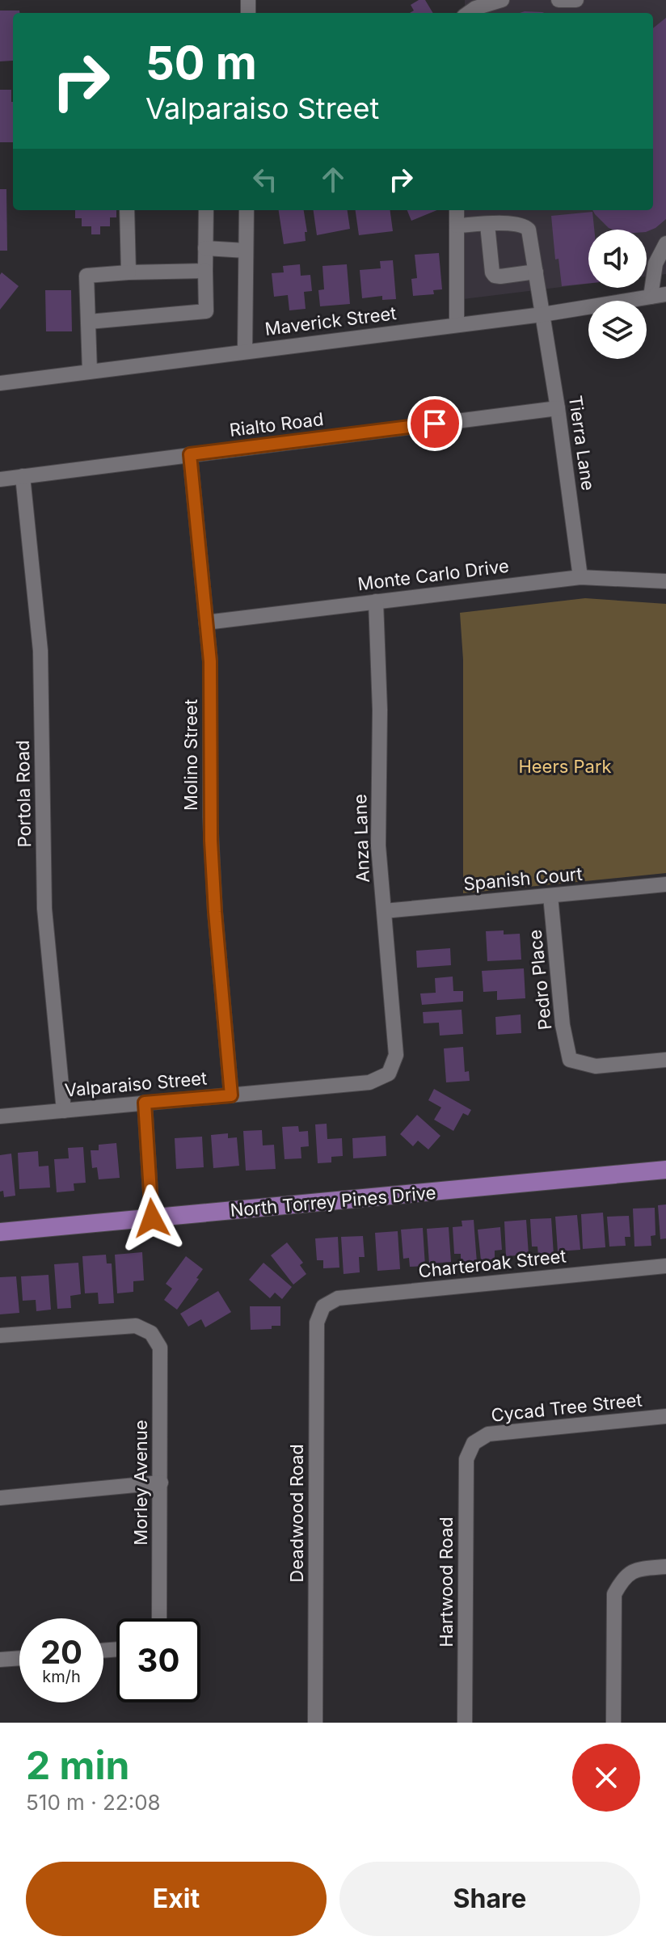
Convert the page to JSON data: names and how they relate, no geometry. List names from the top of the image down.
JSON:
{
  "streets": {
    "main road": ["North Torrey Pines Drive"],
    "street": [
      "Maverick Street",
      "Rialto Road",
      "Tierra Lane",
      "Monte Carlo Drive",
      "Molino Street",
      "Portola Road",
      "Anza Lane",
      "Spanish Court",
      "Pedro Place",
      "Valparaiso Street",
      "Charteroak Street",
      "Cycad Tree Street",
      "Morley Avenue",
      "Deadwood Road",
      "Hartwood Road"
    ]
  },
  "crossings": [
    ["Maverick Street", "Tierra Lane"],
    ["Rialto Road", "Tierra Lane"],
    ["Rialto Road", "Molino Street"],
    ["Rialto Road", "Portola Road"],
    ["Tierra Lane", "Monte Carlo Drive"],
    ["Monte Carlo Drive", "Molino Street"],
    ["Monte Carlo Drive", "Anza Lane"],
    ["Molino Street", "Valparaiso Street"],
    ["Portola Road", "Valparaiso Street"],
    ["Anza Lane", "Spanish Court"],
    ["Anza Lane", "Valparaiso Street"],
    ["Spanish Court", "Pedro Place"],
    ["Charteroak Street", "Deadwood Road"],
    ["Cycad Tree Street", "Hartwood Road"]
  ],
  "parks": ["Heers Park"],
  "page": {
    "turn": ["50 m", "Valparaiso Street"],
    "speed": "20 km/h",
    "limit": "30",
    "heading": ["2 min", "510 m · 22:08"],
    "buttons": ["Exit", "Share"]
  }
}
